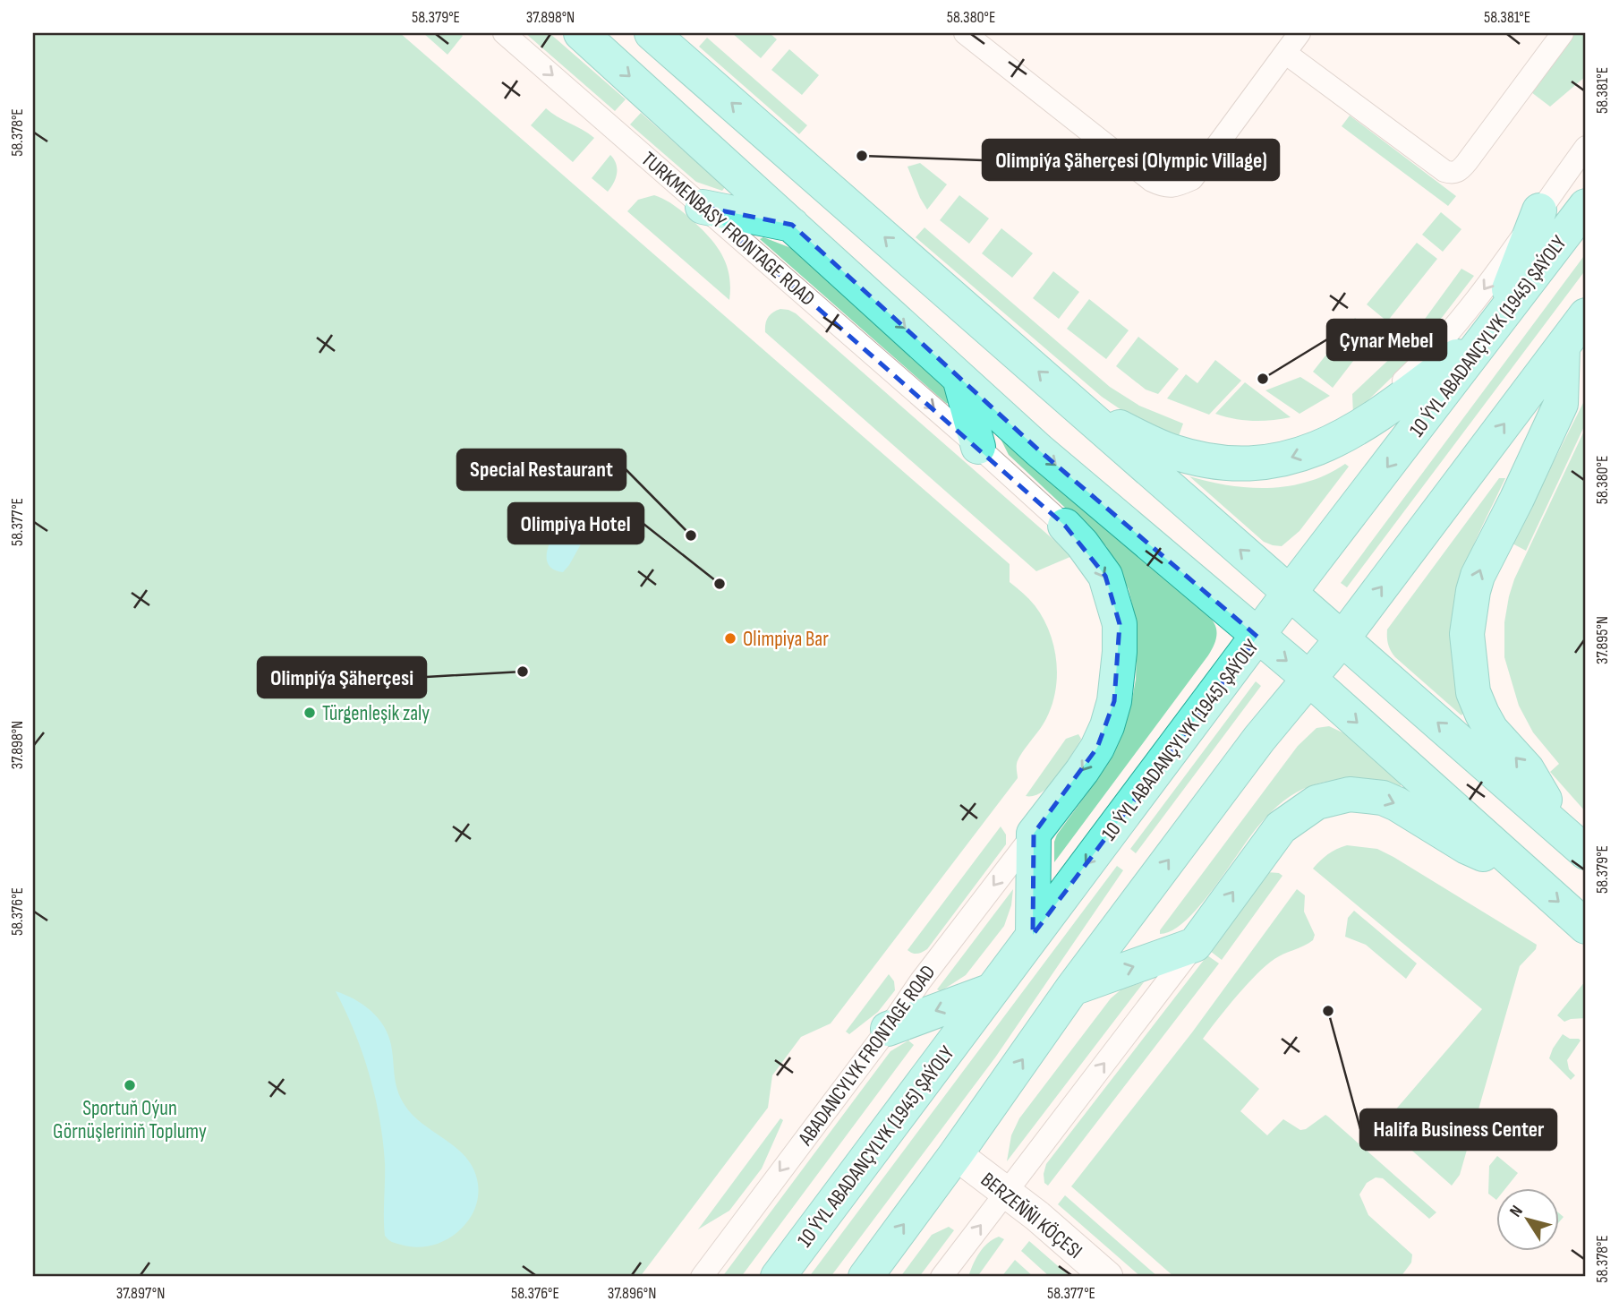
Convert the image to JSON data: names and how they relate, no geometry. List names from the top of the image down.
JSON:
{
  "streets": {
    "main road": ["10 ÝYL ABADANÇYLYK (1945) ŞAÝOLY"],
    "street": ["TURKMENBASY FRONTAGE ROAD", "ABADANCYLYK FRONTAGE ROAD", "BERZEŇŇI KÖÇESI"]
  },
  "one_way": ["TURKMENBASY FRONTAGE ROAD", "10 ÝYL ABADANÇYLYK (1945) ŞAÝOLY"],
  "places": [
    "Olimpiýa Şäherçesi (Olympic Village)",
    "Çynar Mebel",
    "Special Restaurant",
    "Olimpiya Hotel",
    "Olimpiya Bar",
    "Olimpiýa Şäherçesi",
    "Türgenleşik zaly",
    "Halifa Business Center",
    "Sportuň Oýun Görnüşleriniň Toplumy"
  ],
  "north": "top left",
  "coordinates": [
    "58.379°E",
    "37.898°N",
    "58.380°E",
    "58.381°E",
    "58.378°E",
    "58.377°E",
    "37.895°N",
    "58.376°E",
    "37.897°N",
    "37.896°N"
  ]
}
